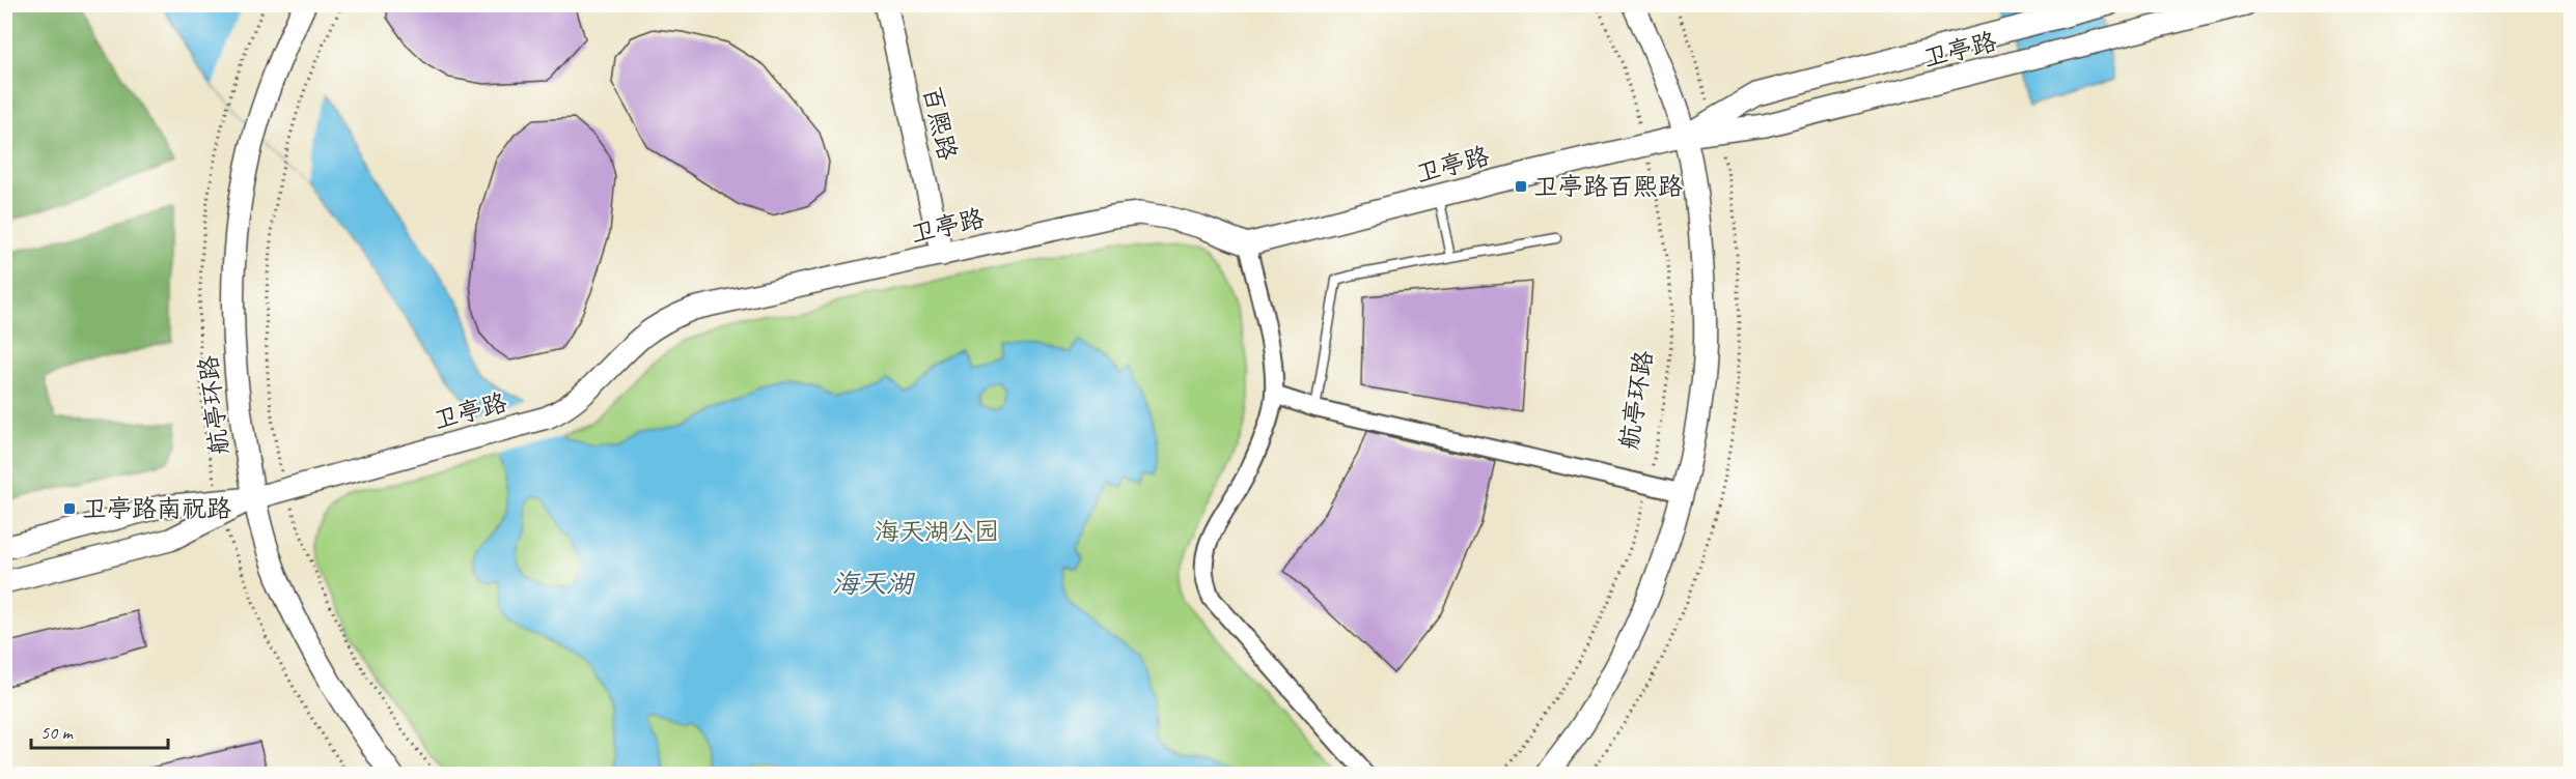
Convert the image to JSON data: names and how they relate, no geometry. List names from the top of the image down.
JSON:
{
  "streets": {
    "street": ["卫亭路", "百熙路", "航亭环路"]
  },
  "crossings": [
    ["卫亭路", "百熙路"],
    ["卫亭路", "航亭环路"]
  ],
  "water": ["海天湖"],
  "parks": ["海天湖公园"],
  "places": {
    "transit": ["卫亭路百熙路", "卫亭路南祝路"]
  },
  "scale_bar": "50 m"
}
